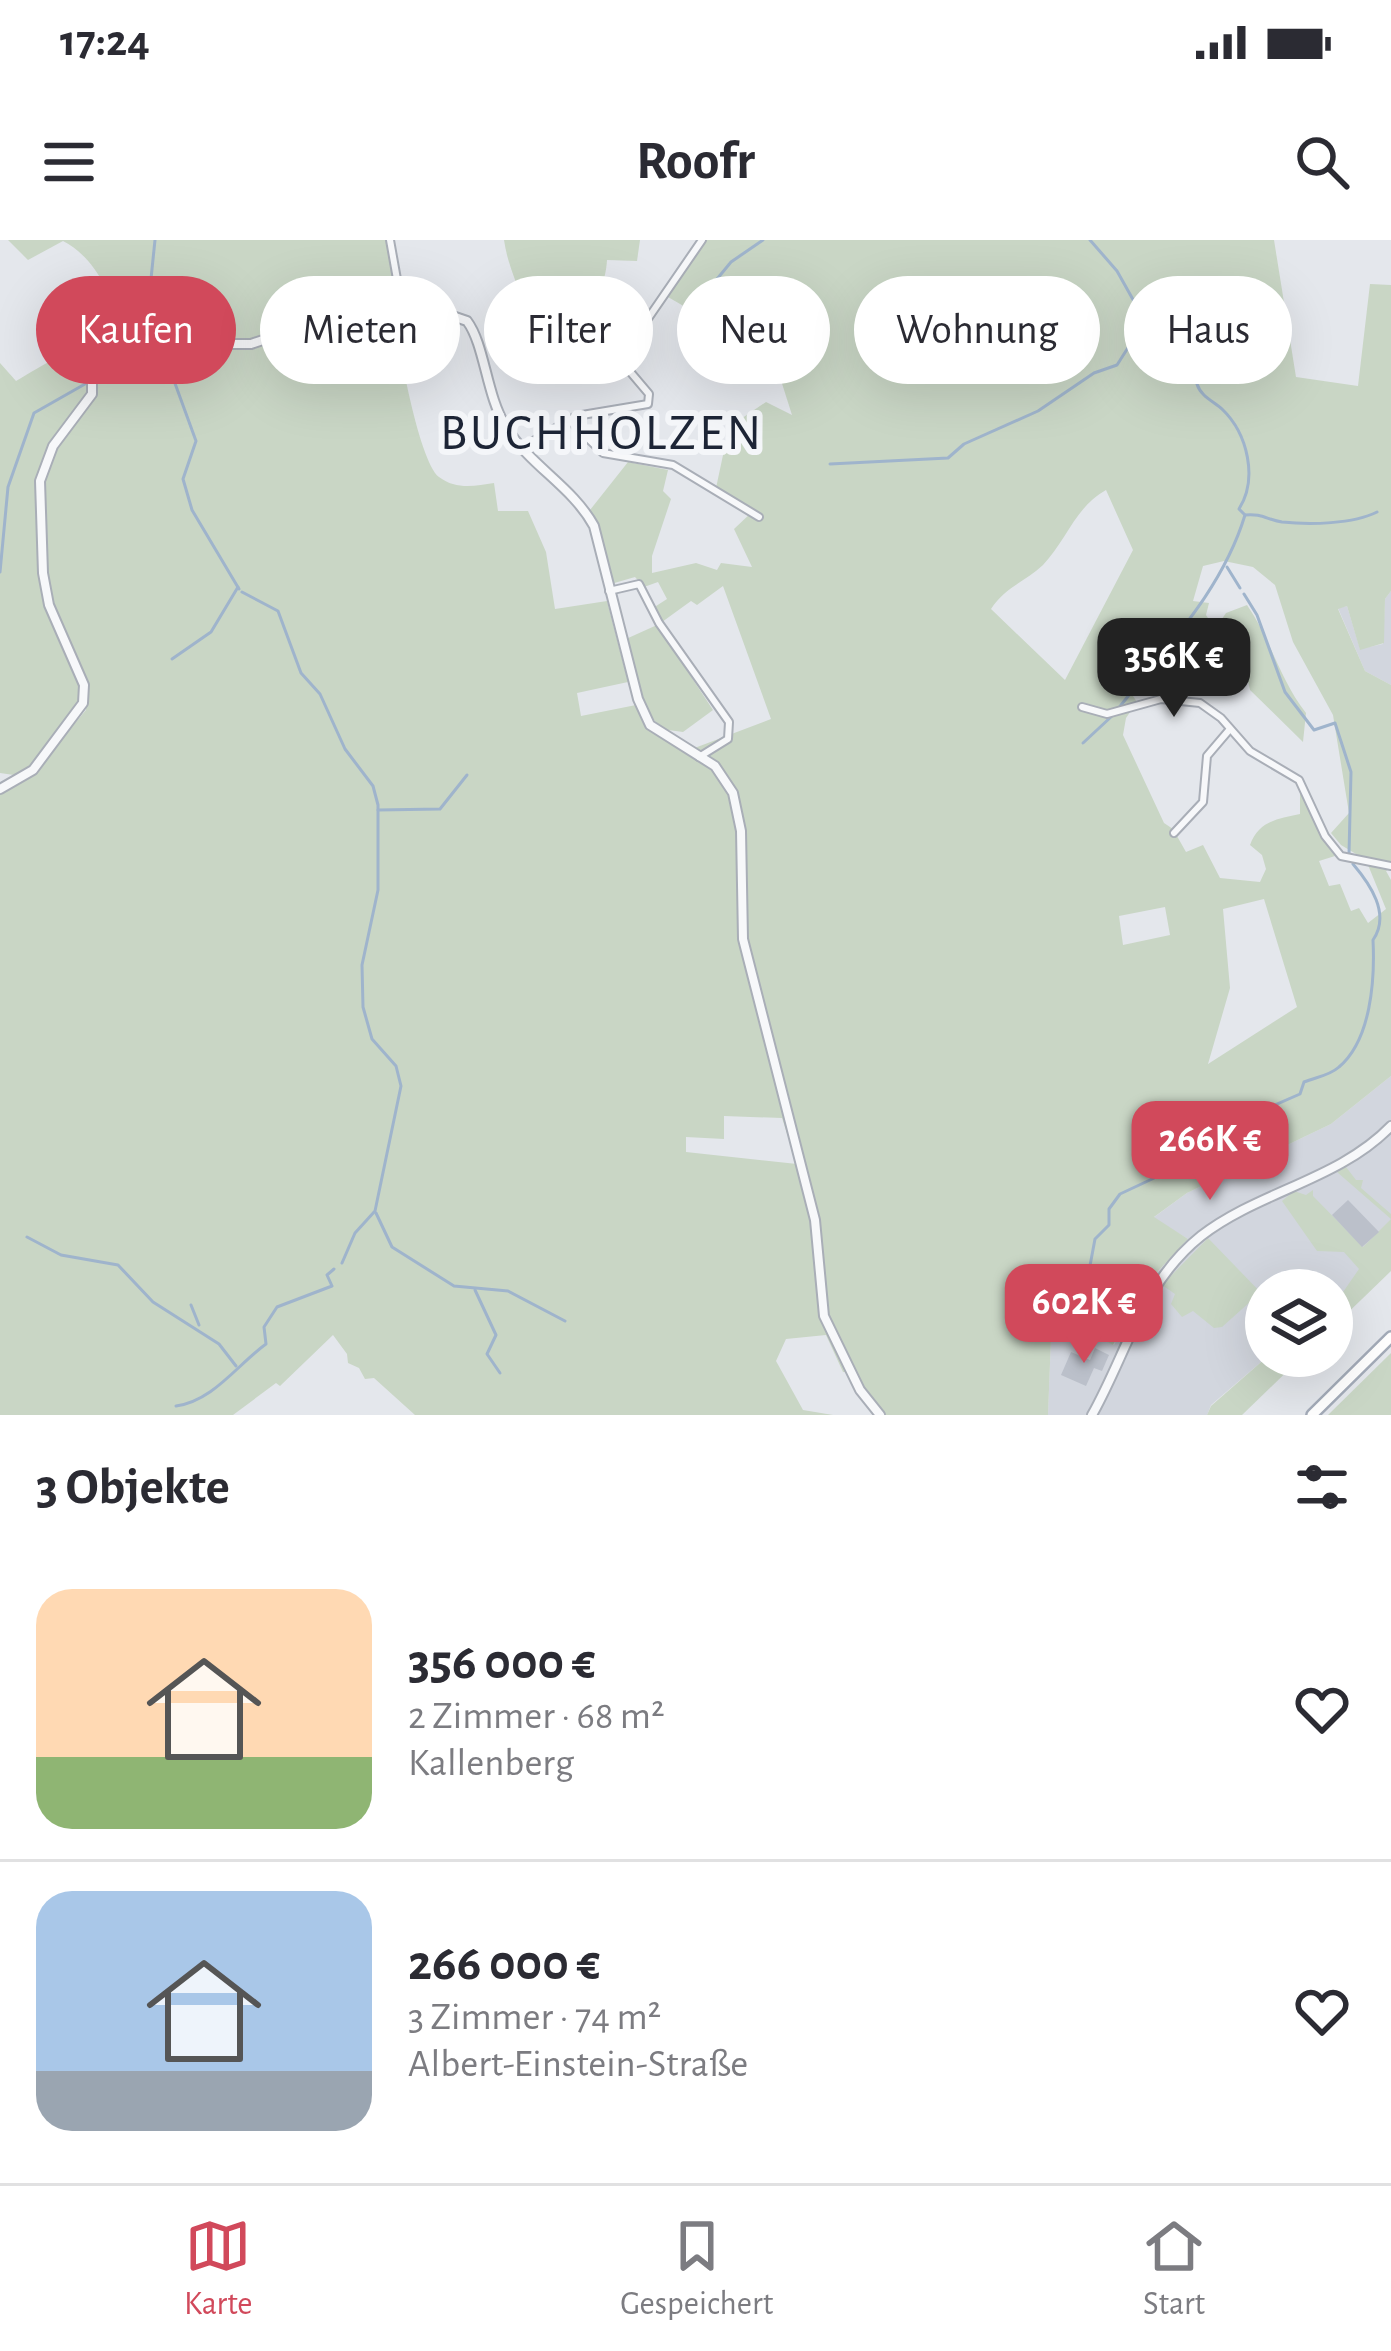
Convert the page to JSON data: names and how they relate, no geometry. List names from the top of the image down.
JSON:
{
  "districts": ["BUCHHOLZEN"],
  "page": {
    "status": "17:24",
    "header": "Roofr",
    "chip": [
      "Kaufen",
      "Mieten",
      "Filter",
      "Neu",
      "Wohnung",
      "Haus"
    ],
    "price": ["356K €", "266K €", "602K €"],
    "heading": "3 Objekte",
    "list": [
      {
        "name": "356 000 €",
        "note": "2 Zimmer · 68 m² · Kallenberg"
      },
      {
        "name": "266 000 €",
        "note": "3 Zimmer · 74 m² · Albert-Einstein-Straße"
      }
    ],
    "tabs": ["Karte", "Gespeichert", "Start"]
  }
}
